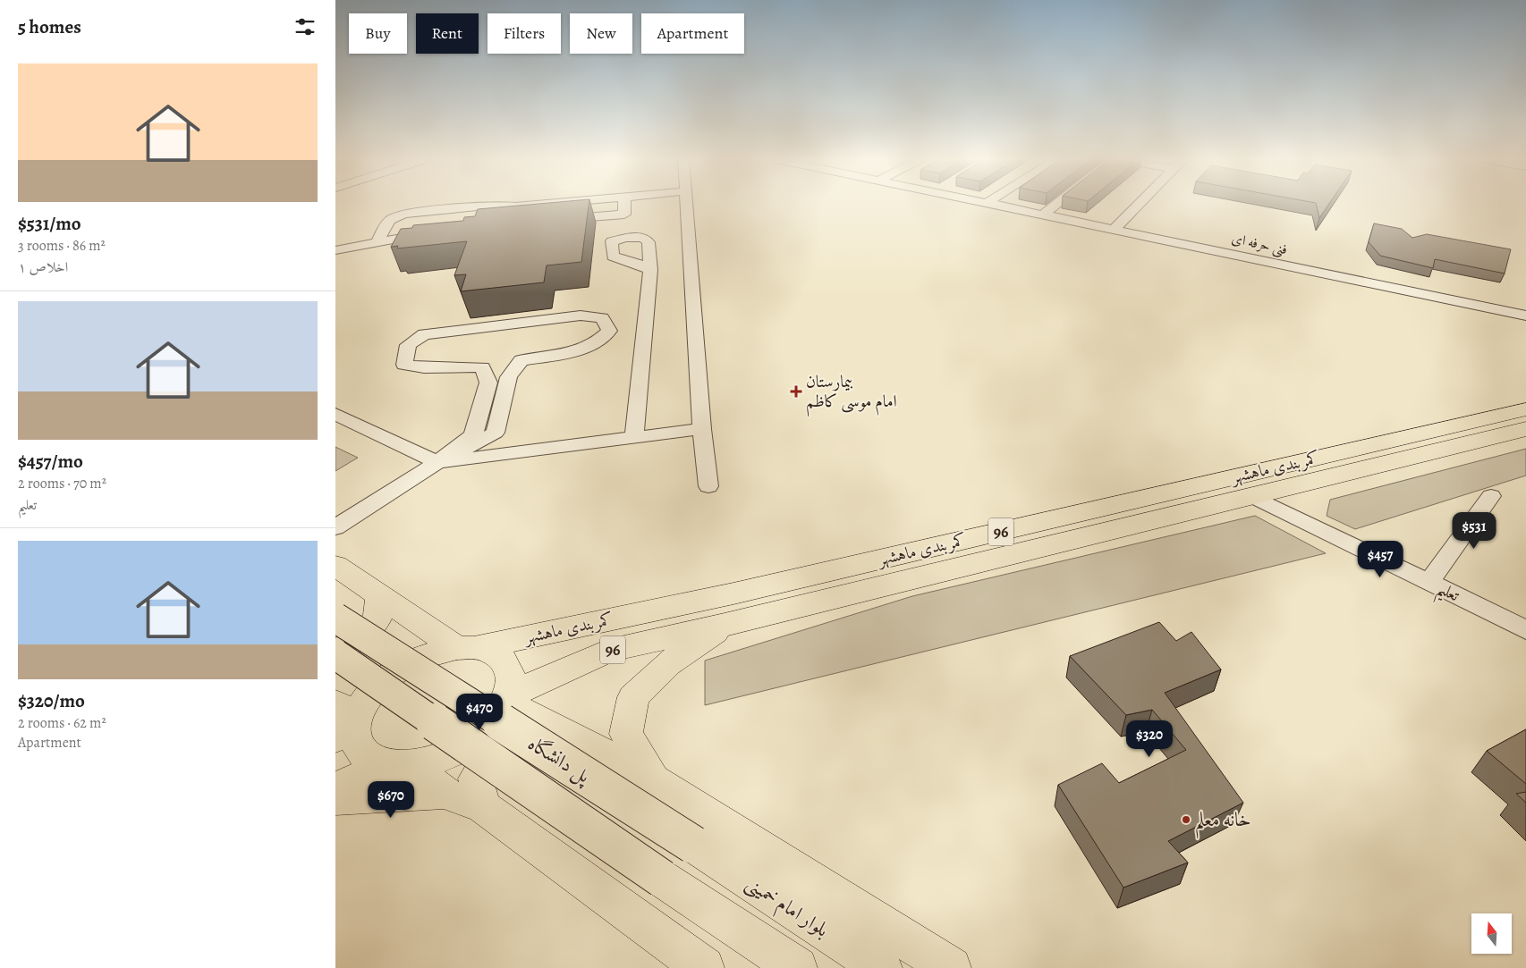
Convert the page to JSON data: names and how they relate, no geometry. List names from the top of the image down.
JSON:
{
  "streets": {
    "main road": [
      "کمربندی ماهشهر",
      "96",
      "پل دانشگاه",
      "بلوار امام خمینی"
    ],
    "street": ["فنی حرفه ای", "تعلیم"]
  },
  "crossings": [
    ["کمربندی ماهشهر", "96"],
    ["کمربندی ماهشهر", "تعلیم"],
    ["پل دانشگاه", "بلوار امام خمینی"]
  ],
  "places": {
    "health": ["بیمارستان امام موسی کاظم"],
    "other": ["خانه معلم"]
  },
  "north": "top",
  "page": {
    "heading": "5 homes",
    "chip": [
      "Buy",
      "Rent",
      "Filters",
      "New",
      "Apartment"
    ],
    "list": [
      {
        "name": "$531/mo",
        "note": "3 rooms · 86 m² · اخلاص ۱"
      },
      {
        "name": "$457/mo",
        "note": "2 rooms · 70 m² · تعلیم"
      },
      {
        "name": "$320/mo",
        "note": "2 rooms · 62 m² · Apartment"
      }
    ],
    "price": [
      "$531",
      "$457",
      "$470",
      "$320",
      "$670"
    ]
  }
}
